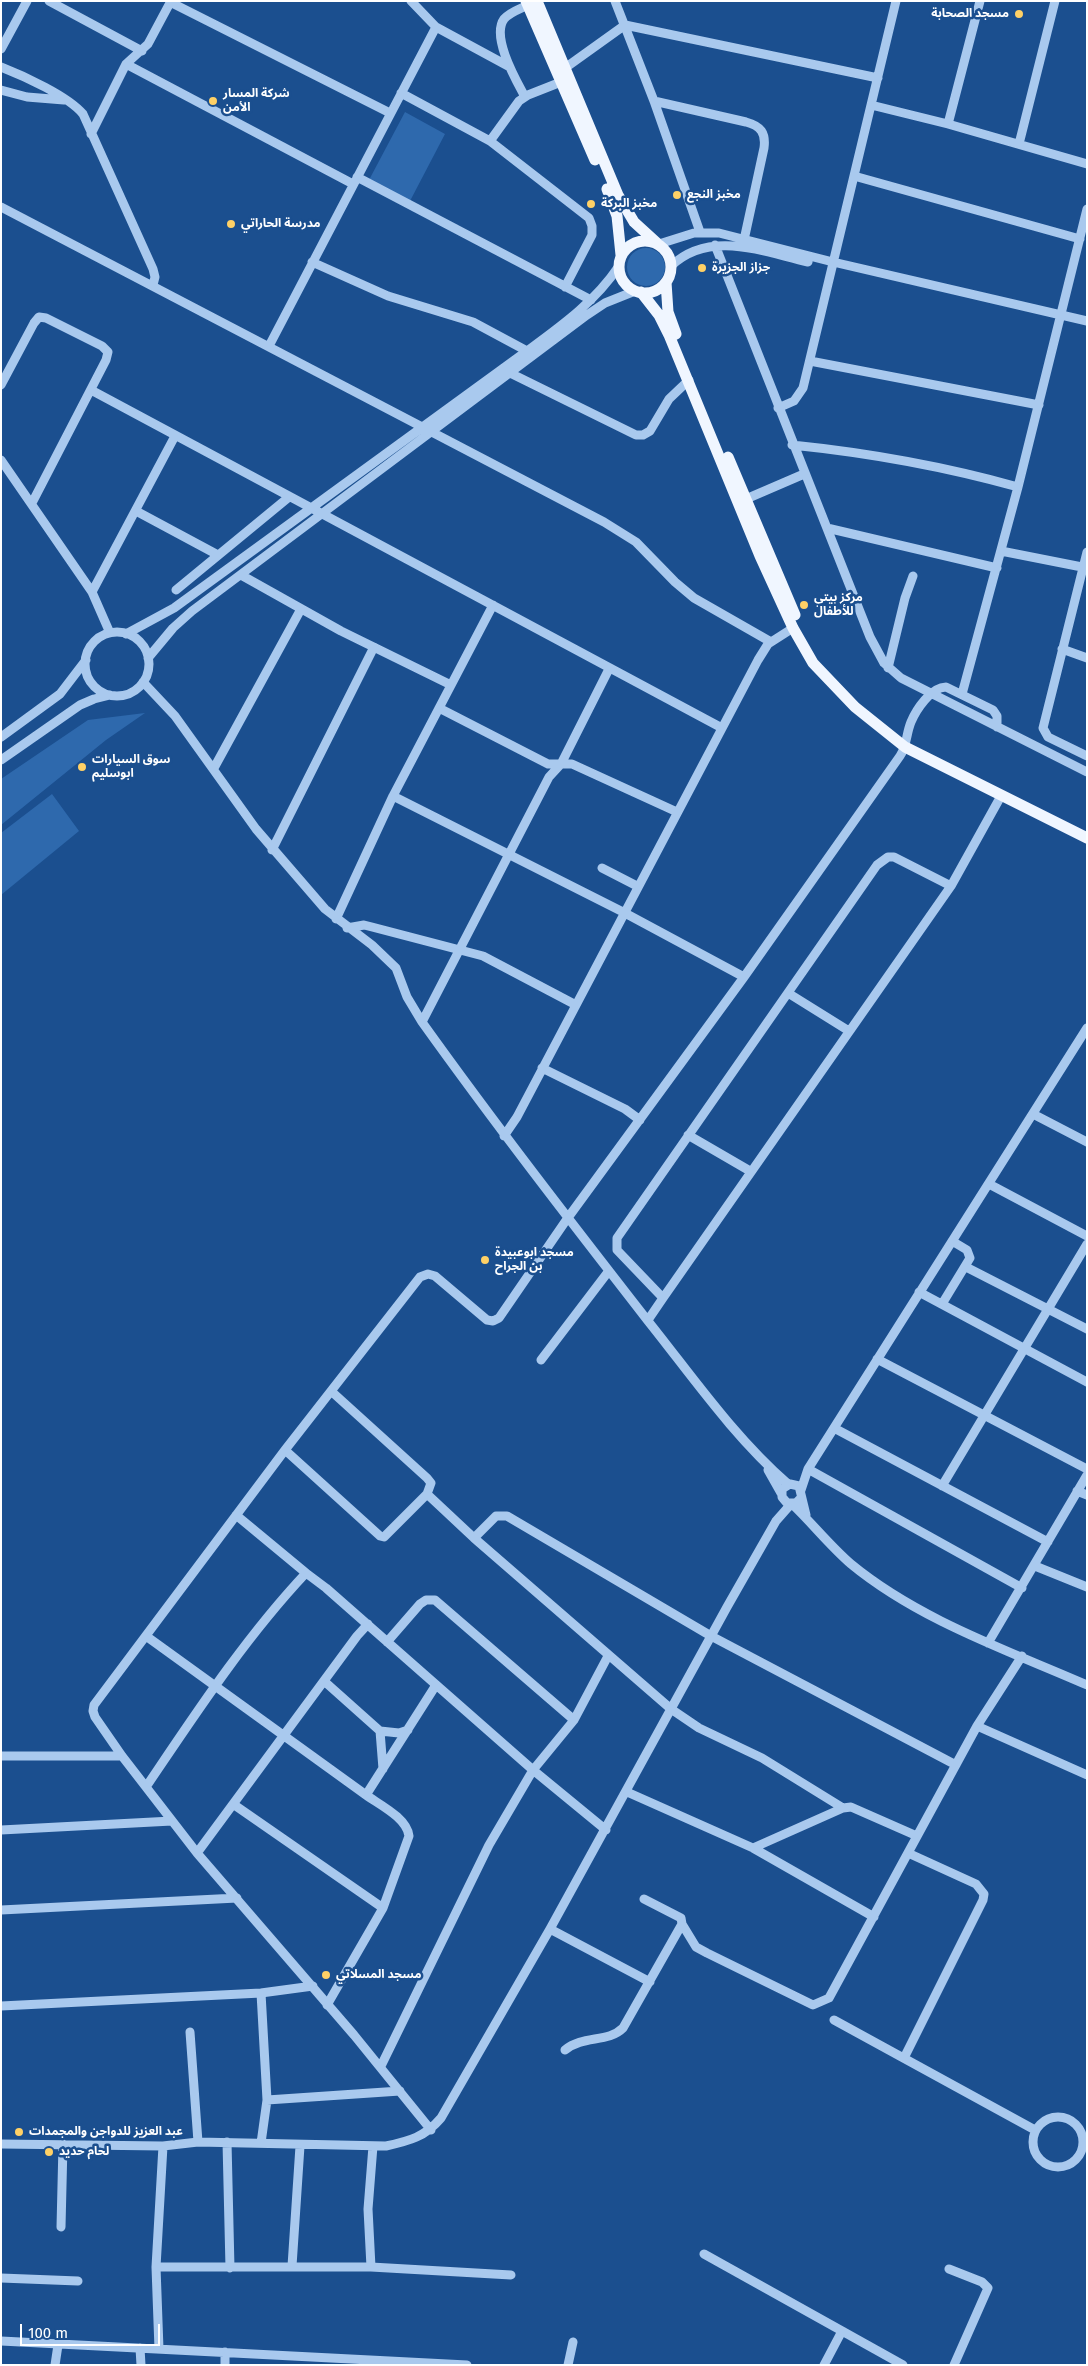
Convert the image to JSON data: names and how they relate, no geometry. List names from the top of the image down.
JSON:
{
  "places": [
    "مسجد الصحابة",
    "شركة المسار الأمن",
    "مخبز النجع",
    "مخبز البركة",
    "مدرسة الحاراتي",
    "جزاز الجزيرة",
    "مركز بيتي للأطفال",
    "سوق السيارات ابوسليم",
    "مسجد ابوعبيدة بن الجراح",
    "مسجد المسلاتي",
    "عبد العزيز للدواجن والمجمدات",
    "لحام حديد"
  ],
  "scale_bar": "100 m"
}
